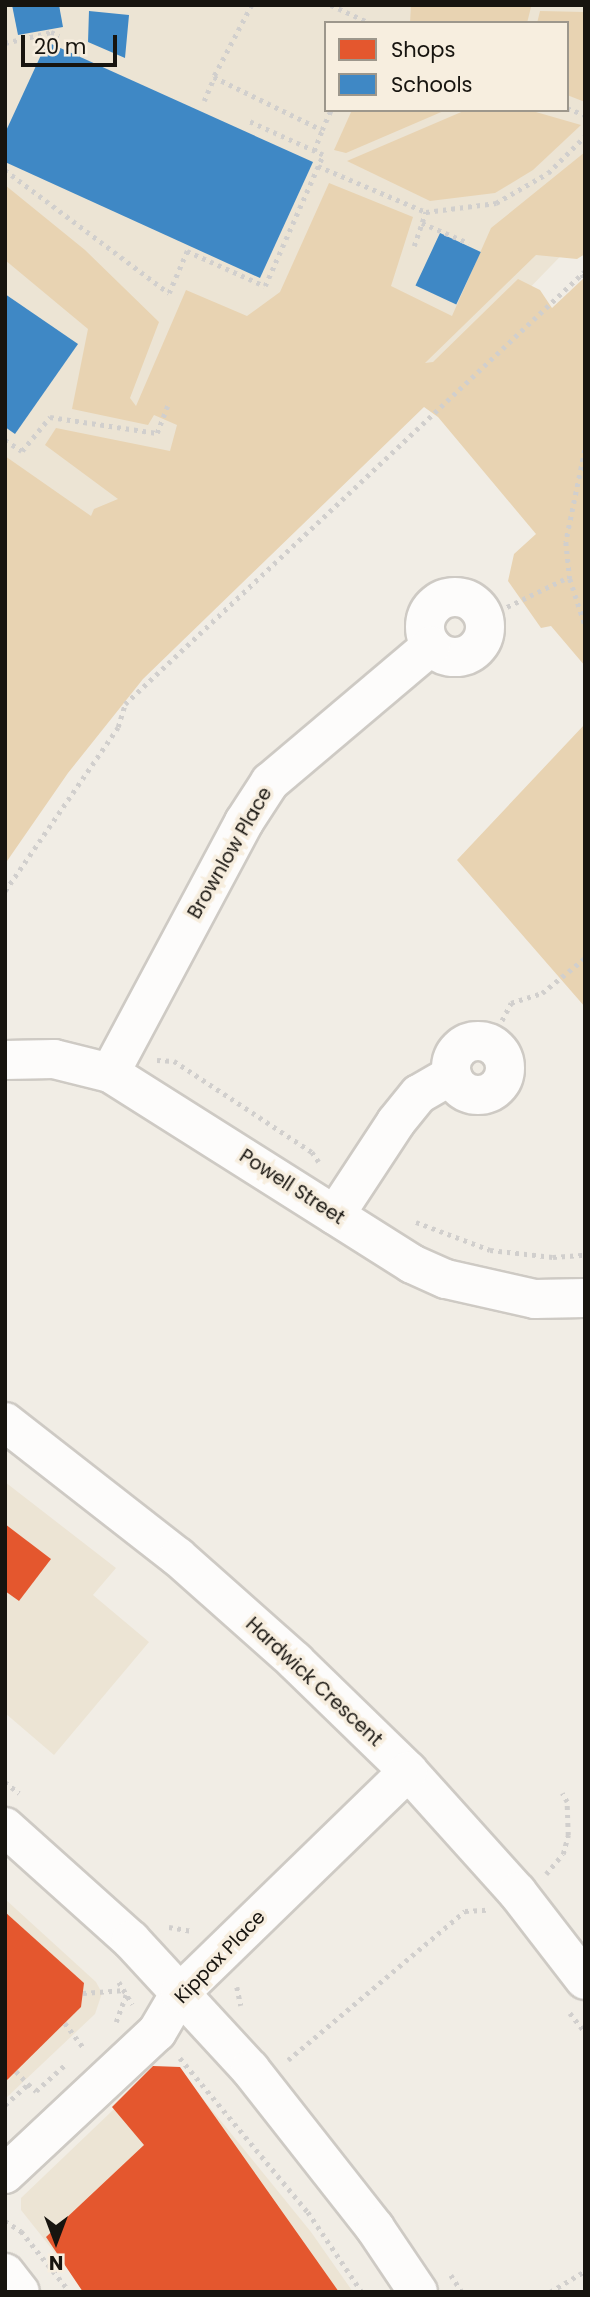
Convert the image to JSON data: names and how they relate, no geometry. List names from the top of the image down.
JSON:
{
  "streets": {
    "street": [
      "Brownlow Place",
      "Powell Street",
      "Hardwick Crescent",
      "Kippax Place"
    ]
  },
  "crossings": [
    ["Brownlow Place", "Powell Street"],
    ["Hardwick Crescent", "Kippax Place"]
  ],
  "legend": ["Shops", "Schools"],
  "scale_bar": "20 m",
  "north": "bottom"
}
